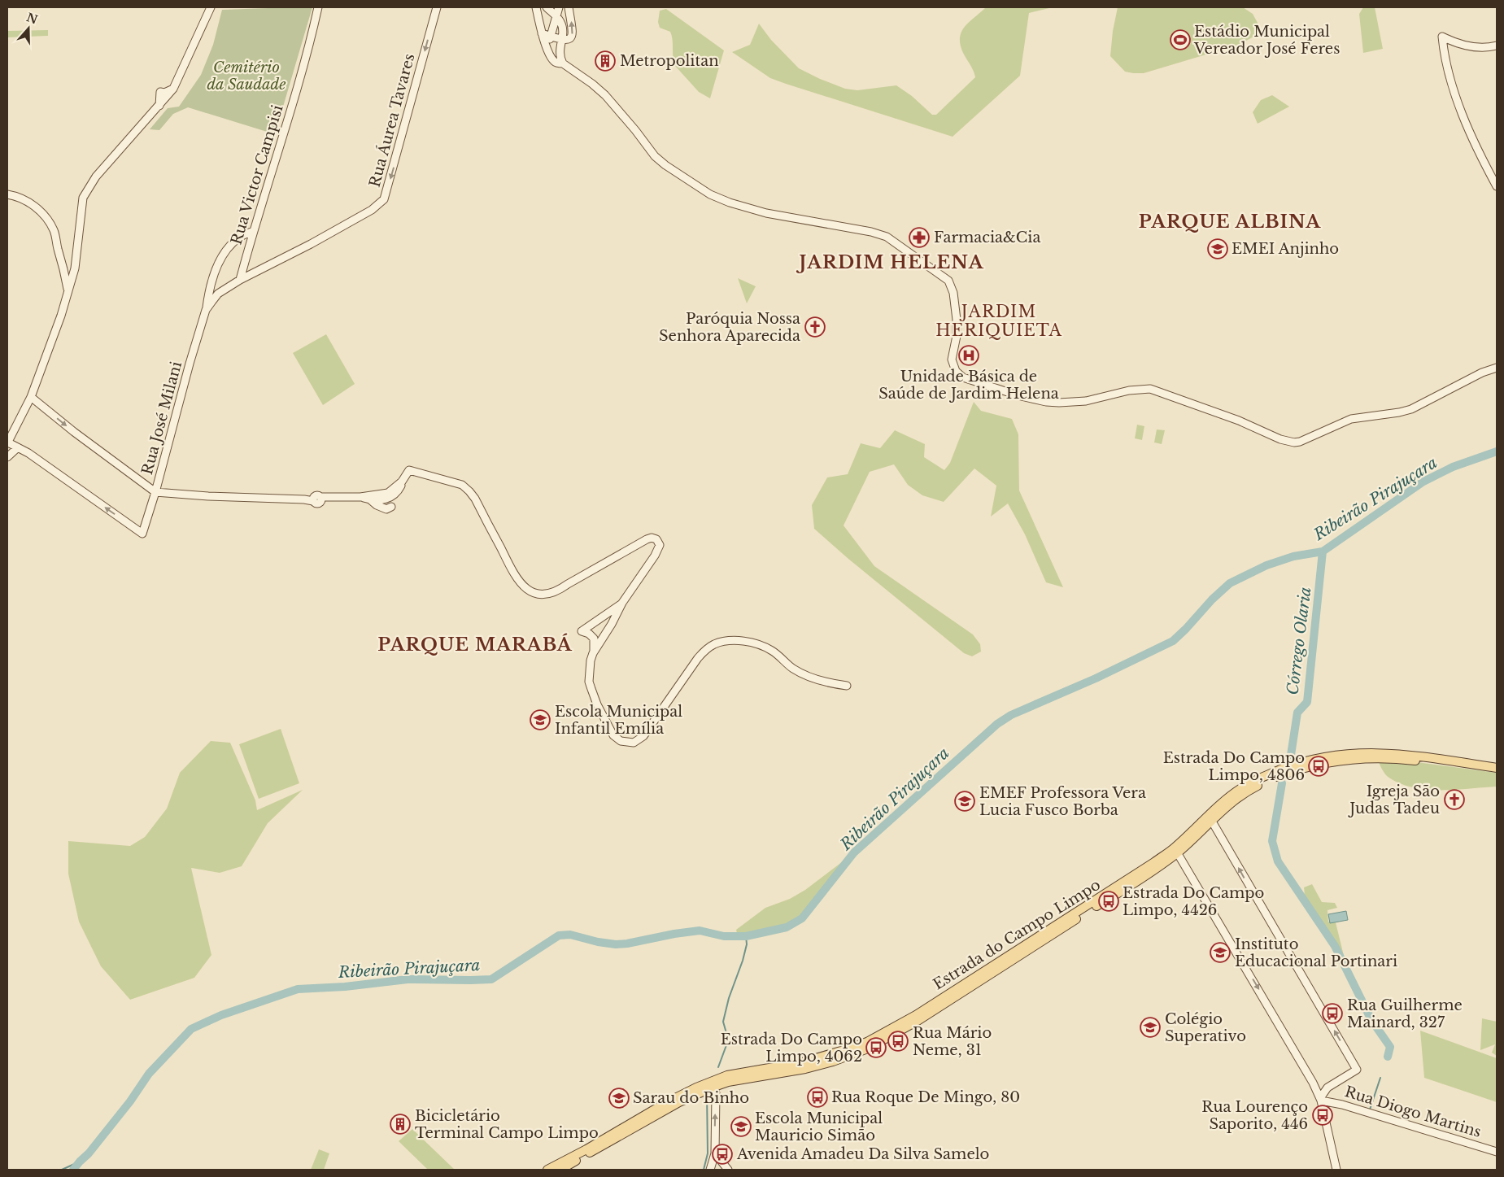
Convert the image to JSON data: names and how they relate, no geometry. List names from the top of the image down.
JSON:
{
  "streets": {
    "main road": ["Estrada do Campo Limpo"],
    "street": [
      "Rua Áurea Tavares",
      "Rua Victor Campisi",
      "Rua José Milani",
      "Rua Diogo Martins"
    ]
  },
  "crossings": [
    ["Rua Áurea Tavares", "Rua Victor Campisi"],
    ["Rua Áurea Tavares", "Rua José Milani"],
    ["Rua Victor Campisi", "Rua José Milani"]
  ],
  "one_way": ["Rua Áurea Tavares"],
  "districts": [
    "PARQUE ALBINA",
    "JARDIM HELENA",
    "JARDIM HERIQUIETA",
    "PARQUE MARABÁ"
  ],
  "water": ["Ribeirão Pirajuçara", "Córrego Olaria"],
  "parks": ["Cemitério da Saudade"],
  "places": {
    "sports": ["Estádio Municipal Vereador José Feres"],
    "building": ["Metropolitan", "Bicicletário Terminal Campo Limpo"],
    "pharmacy": ["Farmacia&Cia"],
    "school or university": [
      "EMEI Anjinho",
      "Escola Municipal Infantil Emília",
      "EMEF Professora Vera Lucia Fusco Borba",
      "Instituto Educacional Portinari",
      "Colégio Superativo",
      "Sarau do Binho",
      "Escola Municipal Mauricio Simão"
    ],
    "church": ["Paróquia Nossa Senhora Aparecida", "Igreja São Judas Tadeu"],
    "hospital": ["Unidade Básica de Saúde de Jardim Helena"],
    "bus stop": [
      "Estrada Do Campo Limpo, 4806",
      "Estrada Do Campo Limpo, 4426",
      "Rua Guilherme Mainard, 327",
      "Rua Mário Neme, 31",
      "Estrada Do Campo Limpo, 4062",
      "Rua Roque De Mingo, 80",
      "Rua Lourenço Saporito, 446",
      "Avenida Amadeu Da Silva Samelo"
    ]
  },
  "north": "top"
}
